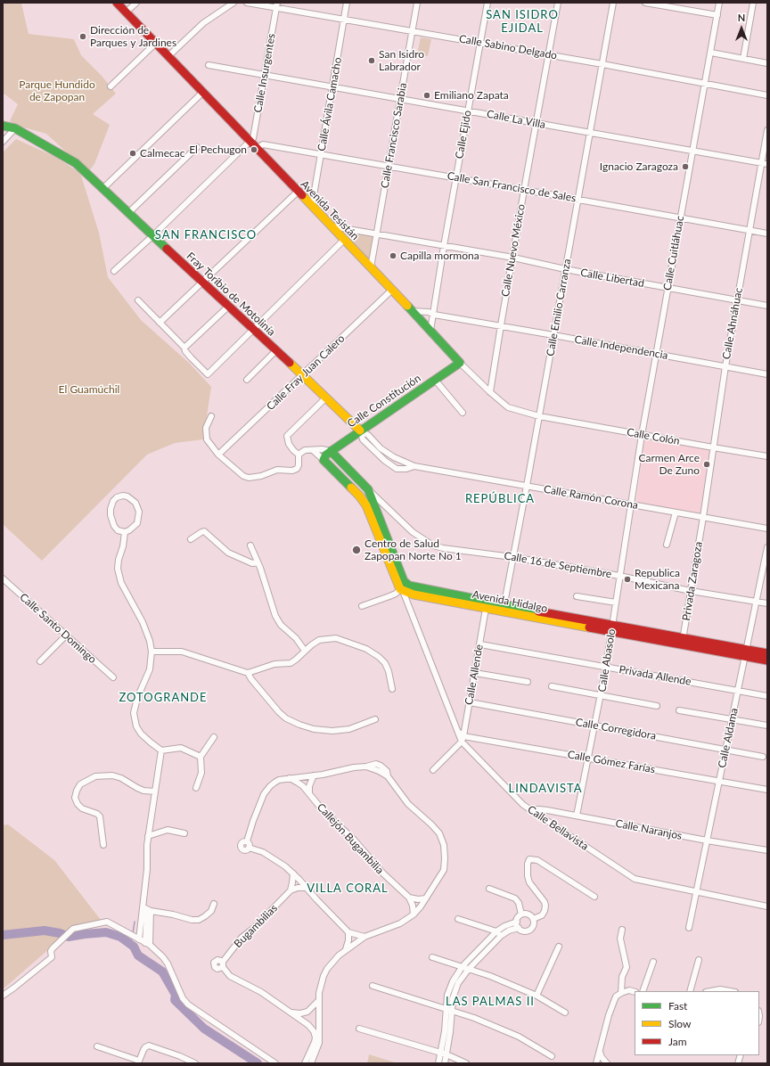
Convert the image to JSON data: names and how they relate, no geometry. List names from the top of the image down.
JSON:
{
  "streets": {
    "main road": [
      "Avenida Tesistán",
      "Fray Toribio de Motolinía",
      "Calle Constitución",
      "Avenida Hidalgo"
    ],
    "street": [
      "Calle Sabino Delgado",
      "Calle Insurgentes",
      "Calle Ávila Camacho",
      "Calle La Villa",
      "Calle Ejido",
      "Calle Francisco Sarabia",
      "Calle San Francisco de Sales",
      "Calle Nuevo México",
      "Calle Cuitláhuac",
      "Calle Libertad",
      "Calle Emilio Carranza",
      "Calle Ahnáhuac",
      "Calle Independencia",
      "Calle Fray Juan Calero",
      "Calle Colón",
      "Calle Ramón Corona",
      "Calle 16 de Septiembre",
      "Privada Zaragoza",
      "Calle Santo Domingo",
      "Calle Abasolo",
      "Calle Allende",
      "Privada Allende",
      "Calle Corregidora",
      "Calle Aldama",
      "Calle Gómez Farías",
      "Calle Bellavista",
      "Calle Naranjos",
      "Callejón Bugambilia",
      "Bugambilias"
    ]
  },
  "crossings": [
    ["Calle Sabino Delgado", "Calle Insurgentes"],
    ["Calle Sabino Delgado", "Calle Ávila Camacho"],
    ["Calle Sabino Delgado", "Calle Ejido"],
    ["Calle Sabino Delgado", "Calle Francisco Sarabia"],
    ["Calle Sabino Delgado", "Calle Nuevo México"],
    ["Calle Sabino Delgado", "Calle Cuitláhuac"],
    ["Calle Sabino Delgado", "Calle Emilio Carranza"],
    ["Calle Insurgentes", "Calle La Villa"],
    ["Calle Insurgentes", "Avenida Tesistán"],
    ["Calle Ávila Camacho", "Calle La Villa"],
    ["Calle Ávila Camacho", "Calle San Francisco de Sales"],
    ["Calle Ávila Camacho", "Avenida Tesistán"],
    ["Calle La Villa", "Calle Ejido"],
    ["Calle La Villa", "Calle Francisco Sarabia"],
    ["Calle La Villa", "Calle Nuevo México"],
    ["Calle La Villa", "Calle Cuitláhuac"],
    ["Calle La Villa", "Calle Emilio Carranza"],
    ["Calle La Villa", "Calle Ahnáhuac"],
    ["Calle Ejido", "Calle San Francisco de Sales"],
    ["Calle Ejido", "Avenida Tesistán"],
    ["Calle Ejido", "Calle Libertad"],
    ["Calle Ejido", "Calle Independencia"],
    ["Calle Francisco Sarabia", "Calle San Francisco de Sales"],
    ["Calle Francisco Sarabia", "Avenida Tesistán"],
    ["Calle Francisco Sarabia", "Calle Libertad"],
    ["Calle San Francisco de Sales", "Avenida Tesistán"],
    ["Calle San Francisco de Sales", "Calle Nuevo México"],
    ["Calle San Francisco de Sales", "Calle Cuitláhuac"],
    ["Calle San Francisco de Sales", "Calle Emilio Carranza"],
    ["Calle San Francisco de Sales", "Calle Ahnáhuac"],
    ["Avenida Tesistán", "Calle Nuevo México"],
    ["Avenida Tesistán", "Calle Libertad"],
    ["Avenida Tesistán", "Calle Emilio Carranza"],
    ["Avenida Tesistán", "Calle Independencia"],
    ["Avenida Tesistán", "Calle Fray Juan Calero"],
    ["Avenida Tesistán", "Calle Constitución"],
    ["Avenida Tesistán", "Calle Colón"],
    ["Calle Nuevo México", "Calle Libertad"],
    ["Calle Nuevo México", "Calle Independencia"],
    ["Calle Cuitláhuac", "Calle Libertad"],
    ["Calle Cuitláhuac", "Calle Independencia"],
    ["Calle Cuitláhuac", "Calle Colón"],
    ["Calle Cuitláhuac", "Calle Ramón Corona"],
    ["Calle Cuitláhuac", "Calle Abasolo"],
    ["Calle Libertad", "Calle Emilio Carranza"],
    ["Calle Libertad", "Calle Ahnáhuac"],
    ["Fray Toribio de Motolinía", "Calle Fray Juan Calero"],
    ["Fray Toribio de Motolinía", "Calle Constitución"],
    ["Fray Toribio de Motolinía", "Calle Ramón Corona"],
    ["Calle Emilio Carranza", "Calle Independencia"],
    ["Calle Emilio Carranza", "Calle Colón"],
    ["Calle Emilio Carranza", "Calle Ramón Corona"],
    ["Calle Emilio Carranza", "Calle 16 de Septiembre"],
    ["Calle Emilio Carranza", "Avenida Hidalgo"],
    ["Calle Ahnáhuac", "Calle Independencia"],
    ["Calle Ahnáhuac", "Calle Colón"],
    ["Calle Ahnáhuac", "Calle Ramón Corona"],
    ["Calle Ahnáhuac", "Privada Zaragoza"],
    ["Calle Constitución", "Calle Ramón Corona"],
    ["Calle Constitución", "Avenida Hidalgo"],
    ["Calle Ramón Corona", "Privada Zaragoza"],
    ["Calle Ramón Corona", "Calle Abasolo"],
    ["Calle 16 de Septiembre", "Privada Zaragoza"],
    ["Calle 16 de Septiembre", "Avenida Hidalgo"],
    ["Calle 16 de Septiembre", "Calle Abasolo"],
    ["Calle 16 de Septiembre", "Calle Aldama"],
    ["Privada Zaragoza", "Avenida Hidalgo"],
    ["Avenida Hidalgo", "Calle Abasolo"],
    ["Avenida Hidalgo", "Calle Allende"],
    ["Avenida Hidalgo", "Calle Aldama"],
    ["Avenida Hidalgo", "Calle Bellavista"],
    ["Calle Abasolo", "Privada Allende"],
    ["Calle Abasolo", "Calle Corregidora"],
    ["Calle Abasolo", "Calle Gómez Farías"],
    ["Calle Abasolo", "Calle Naranjos"],
    ["Calle Allende", "Privada Allende"],
    ["Calle Allende", "Calle Corregidora"],
    ["Calle Allende", "Calle Gómez Farías"],
    ["Calle Allende", "Calle Bellavista"],
    ["Privada Allende", "Calle Aldama"],
    ["Calle Corregidora", "Calle Aldama"],
    ["Calle Aldama", "Calle Gómez Farías"],
    ["Calle Aldama", "Calle Bellavista"],
    ["Calle Aldama", "Calle Naranjos"],
    ["Calle Gómez Farías", "Calle Bellavista"],
    ["Calle Bellavista", "Calle Naranjos"]
  ],
  "districts": [
    "SAN ISIDRO EJIDAL",
    "SAN FRANCISCO",
    "REPÚBLICA",
    "ZOTOGRANDE",
    "LINDAVISTA",
    "VILLA CORAL",
    "LAS PALMAS II"
  ],
  "parks": ["Parque Hundido de Zapopan", "El Guamúchil"],
  "places": [
    "Dirección de Parques y Jardines",
    "San Isidro Labrador",
    "Emiliano Zapata",
    "El Pechugon",
    "Calmecac",
    "Ignacio Zaragoza",
    "Capilla mormona",
    "Carmen Arce De Zuno",
    "Centro de Salud Zapopan Norte No 1",
    "Republica Mexicana"
  ],
  "legend": ["Fast", "Slow", "Jam"],
  "north": "top"
}
